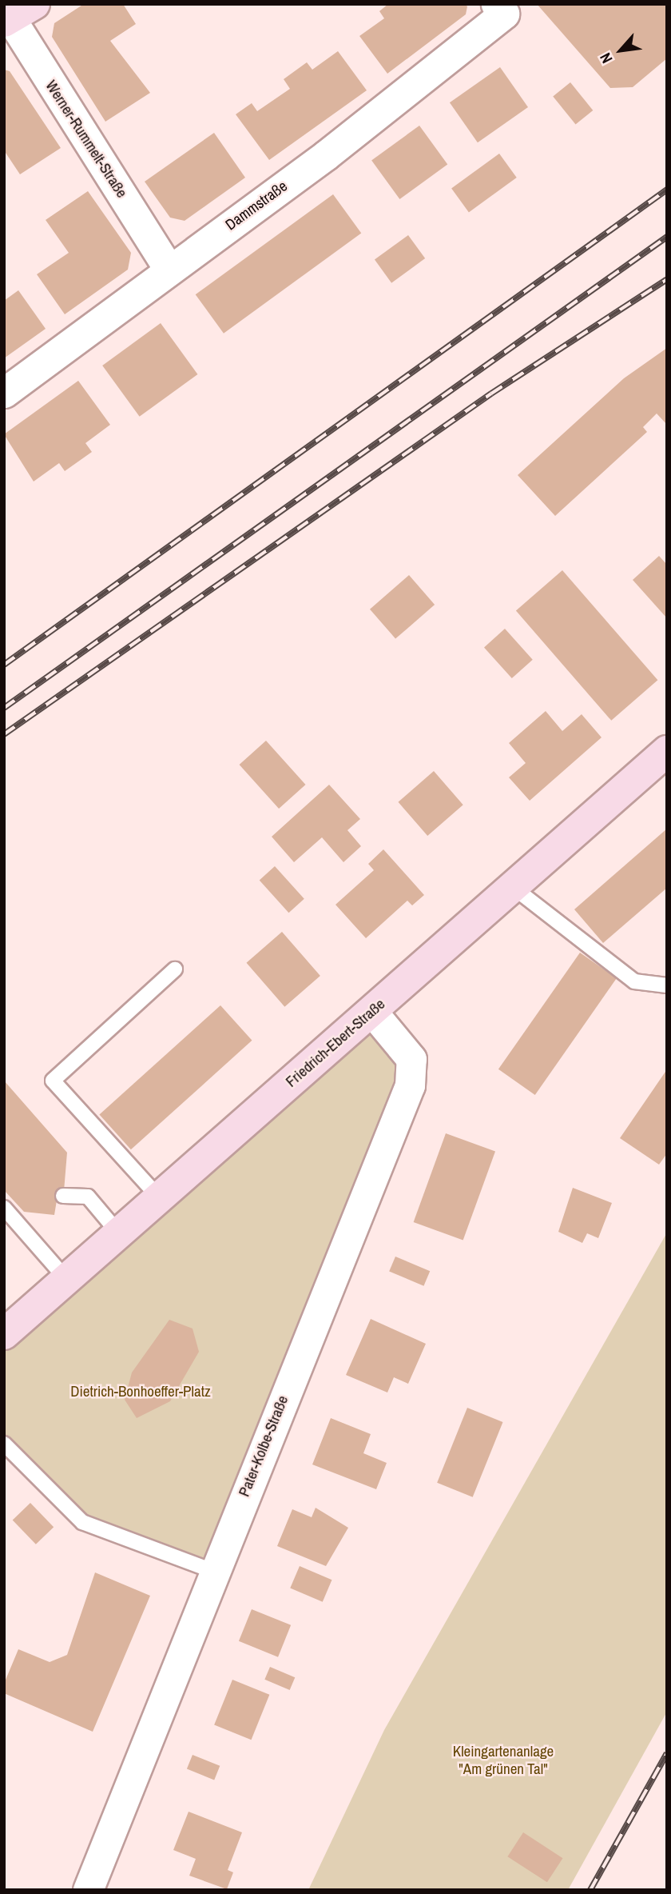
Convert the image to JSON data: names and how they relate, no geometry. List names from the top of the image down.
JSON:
{
  "streets": {
    "street": [
      "Werner-Rummelt-Straße",
      "Dammstraße",
      "Friedrich-Ebert-Straße",
      "Pater-Kolbe-Straße"
    ]
  },
  "crossings": [
    ["Werner-Rummelt-Straße", "Dammstraße"],
    ["Friedrich-Ebert-Straße", "Pater-Kolbe-Straße"]
  ],
  "parks": ["Dietrich-Bonhoeffer-Platz", "Kleingartenanlage \"Am grünen Tal\""],
  "north": "bottom left"
}
